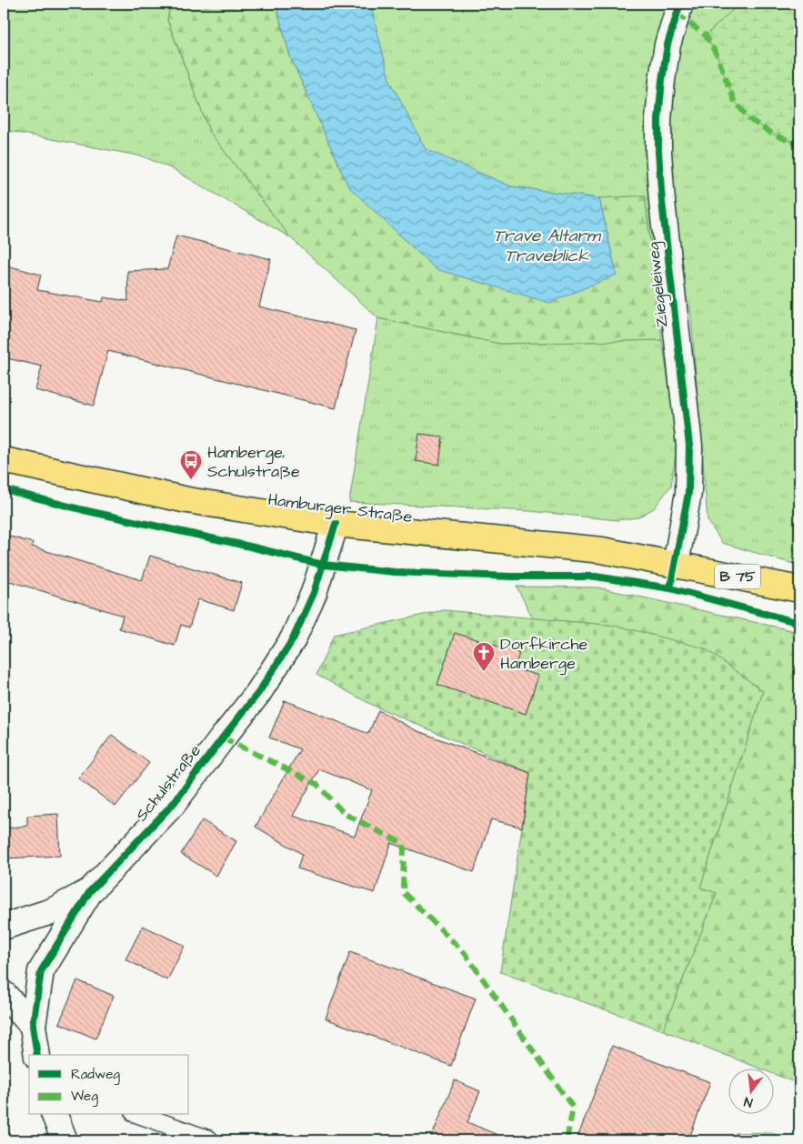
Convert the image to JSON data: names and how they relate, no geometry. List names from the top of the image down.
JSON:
{
  "streets": {
    "main road": ["Hamburger Straße", "B 75"],
    "street": ["Ziegeleiweg", "Schulstraße"]
  },
  "crossings": [
    ["Ziegeleiweg", "Hamburger Straße"],
    ["Hamburger Straße", "Schulstraße"]
  ],
  "water": ["Trave Altarm Traveblick"],
  "places": {
    "bus stop": ["Hamberge, Schulstraße"],
    "church": ["Dorfkirche Hamberge"]
  },
  "legend": ["Radweg", "Weg"],
  "north": "bottom"
}
